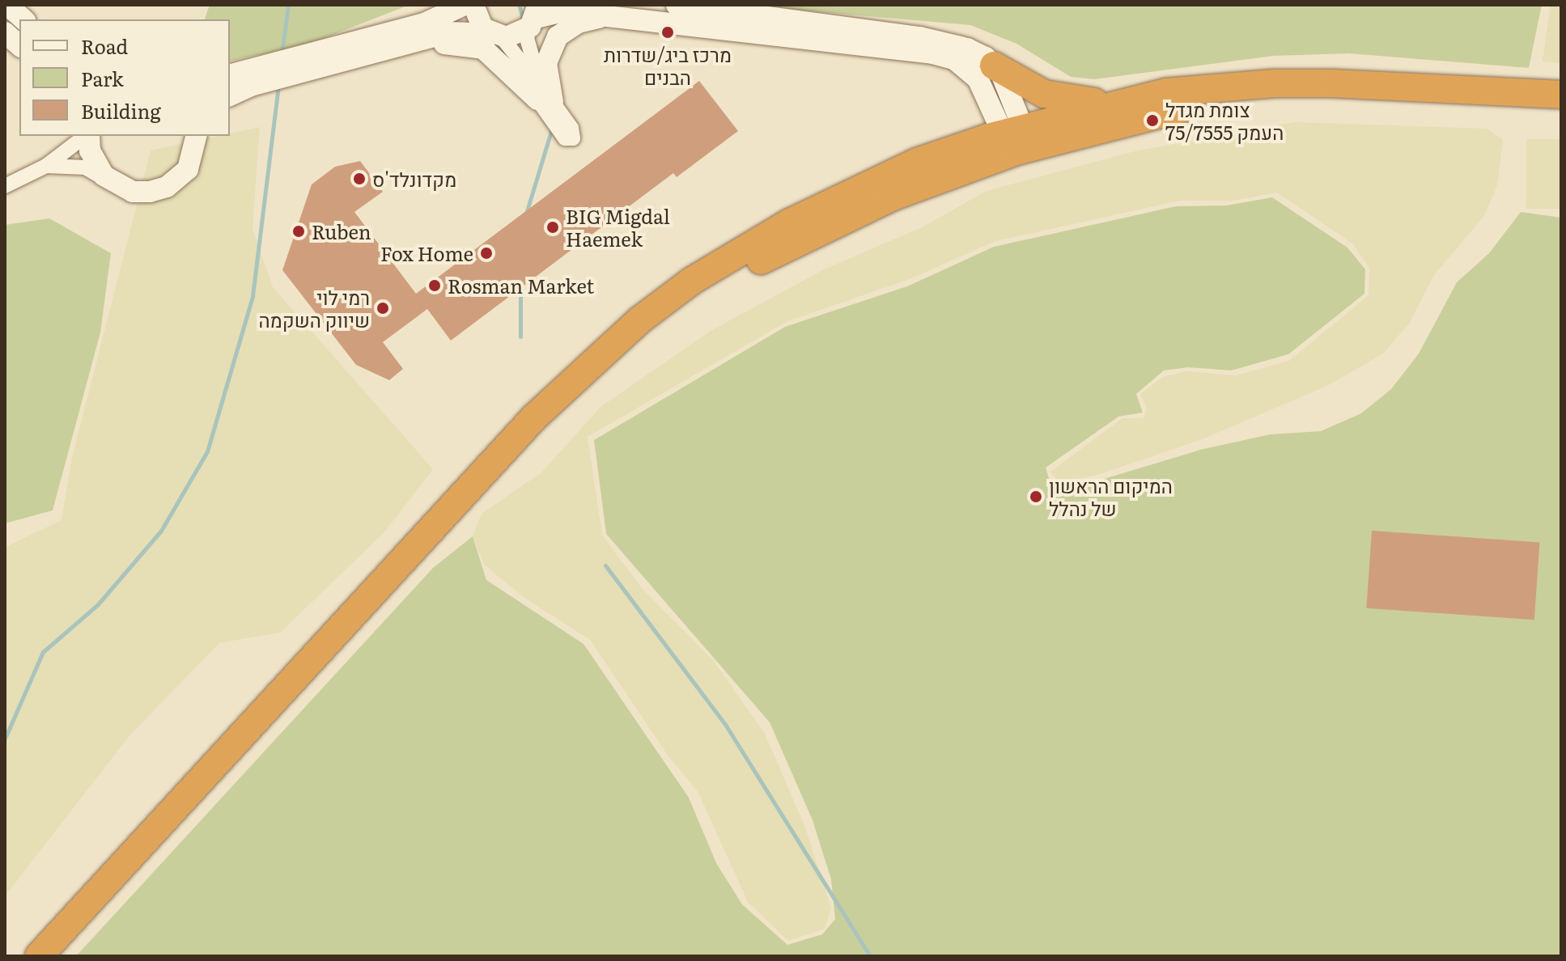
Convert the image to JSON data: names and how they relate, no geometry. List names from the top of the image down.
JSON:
{
  "places": [
    "מרכז ביג/שדרות הבנים",
    "צומת מגדל העמק 75/7555",
    "מקדונלד'ס",
    "BIG Migdal Haemek",
    "Ruben",
    "Fox Home",
    "Rosman Market",
    "רמי לוי שיווק השקמה",
    "המיקום הראשון של נהלל"
  ],
  "legend": ["Road", "Park", "Building"]
}
